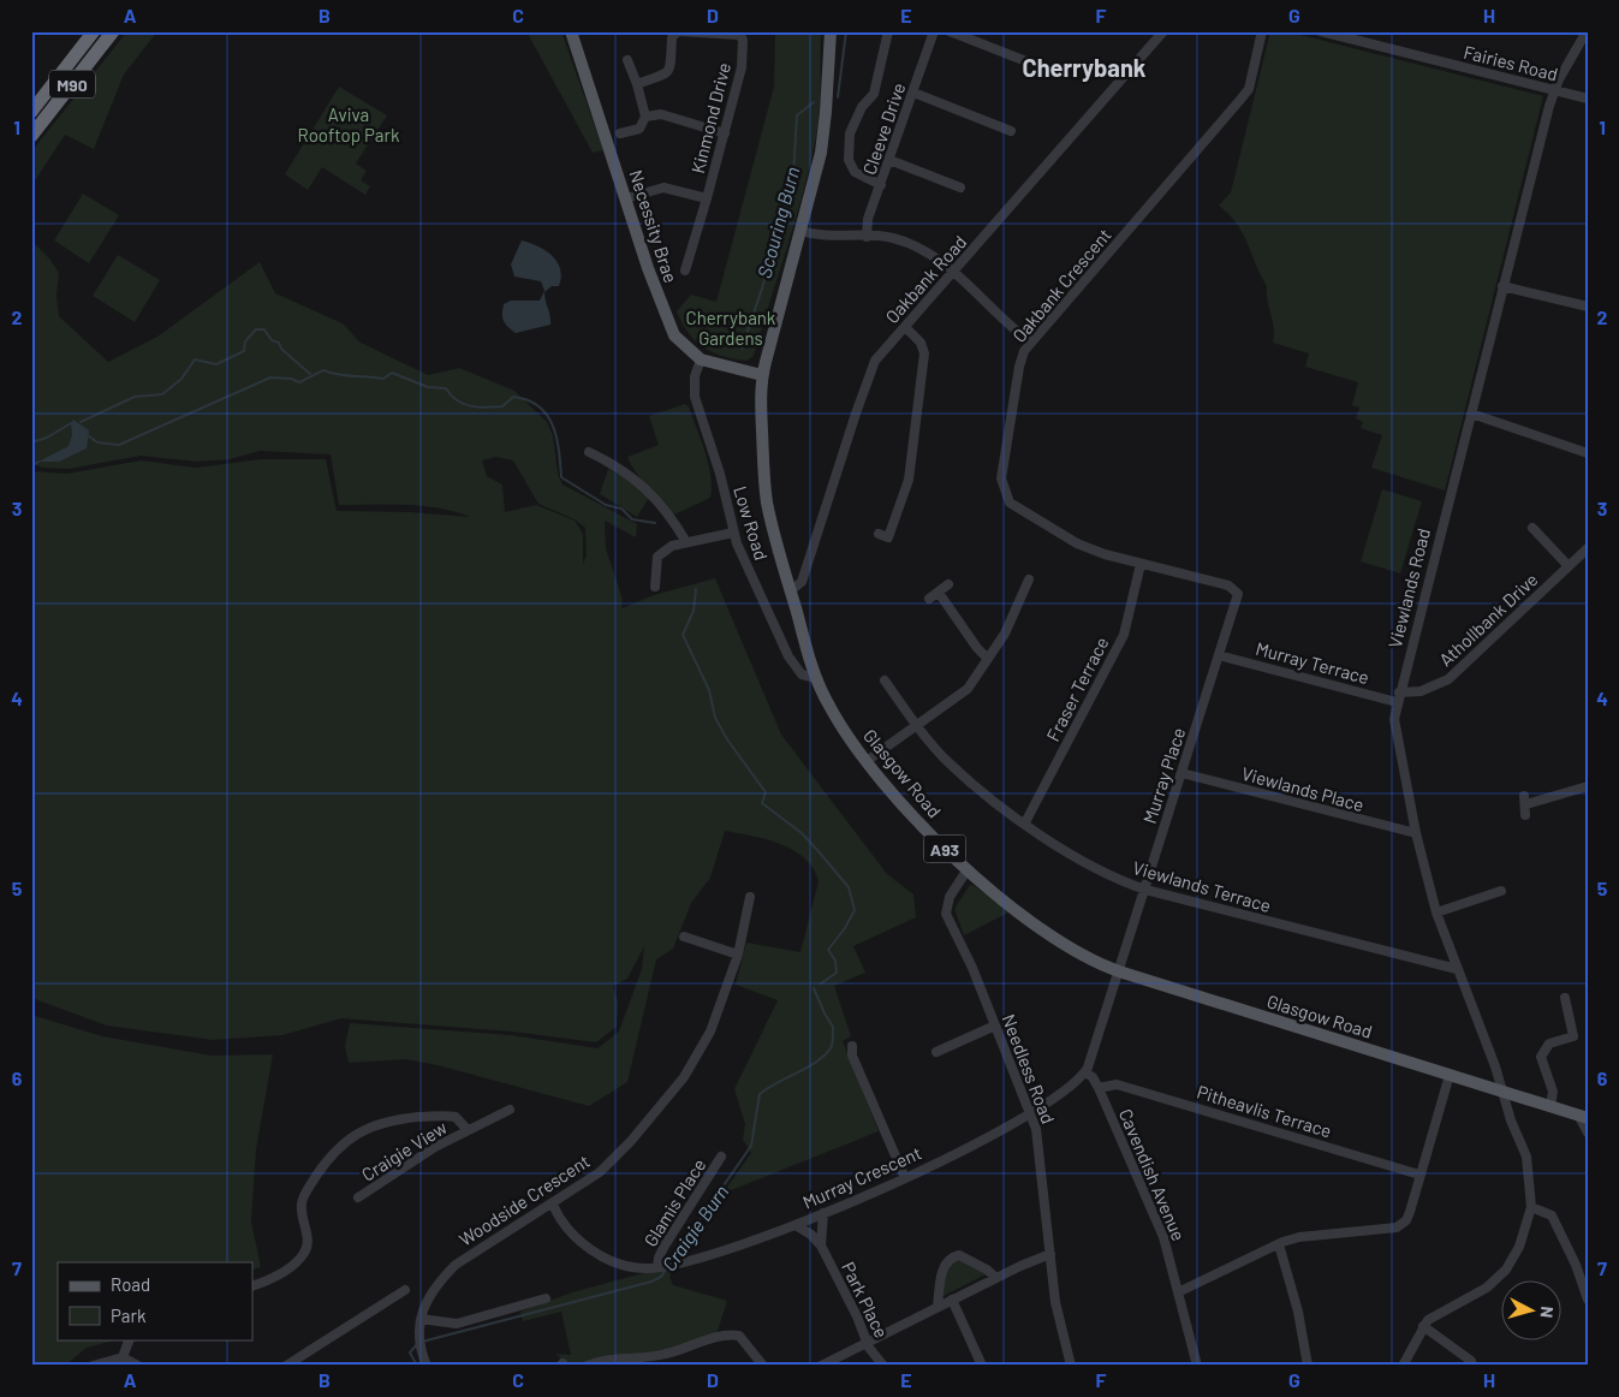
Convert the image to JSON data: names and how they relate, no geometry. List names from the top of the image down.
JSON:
{
  "streets": {
    "highway": ["M90"],
    "main road": ["Necessity Brae", "Glasgow Road", "A93"],
    "street": [
      "Fairies Road",
      "Kinmond Drive",
      "Cleeve Drive",
      "Oakbank Road",
      "Oakbank Crescent",
      "Low Road",
      "Viewlands Road",
      "Athollbank Drive",
      "Murray Terrace",
      "Fraser Terrace",
      "Murray Place",
      "Viewlands Place",
      "Viewlands Terrace",
      "Needless Road",
      "Pitheavlis Terrace",
      "Craigie View",
      "Cavendish Avenue",
      "Murray Crescent",
      "Woodside Crescent",
      "Glamis Place",
      "Park Place"
    ]
  },
  "crossings": [
    ["Fairies Road", "Viewlands Road"],
    ["Kinmond Drive", "Necessity Brae"],
    ["Necessity Brae", "Low Road"],
    ["Necessity Brae", "Glasgow Road"],
    ["Oakbank Road", "Glasgow Road"],
    ["Oakbank Crescent", "Fraser Terrace"],
    ["Oakbank Crescent", "Murray Place"],
    ["Low Road", "Glasgow Road"],
    ["Viewlands Road", "Athollbank Drive"],
    ["Viewlands Road", "Murray Terrace"],
    ["Viewlands Road", "Glasgow Road"],
    ["Viewlands Road", "Viewlands Place"],
    ["Viewlands Road", "Viewlands Terrace"],
    ["Athollbank Drive", "Murray Terrace"],
    ["Murray Terrace", "Murray Place"],
    ["Fraser Terrace", "Viewlands Terrace"],
    ["Glasgow Road", "Murray Place"],
    ["Glasgow Road", "Needless Road"],
    ["Murray Place", "Viewlands Place"],
    ["Murray Place", "Viewlands Terrace"],
    ["Needless Road", "Murray Crescent"],
    ["Pitheavlis Terrace", "Cavendish Avenue"],
    ["Cavendish Avenue", "Murray Crescent"],
    ["Murray Crescent", "Woodside Crescent"],
    ["Murray Crescent", "Glamis Place"],
    ["Murray Crescent", "Park Place"]
  ],
  "districts": ["Cherrybank"],
  "water": ["Scouring Burn", "Craigie Burn"],
  "parks": ["Aviva Rooftop Park", "Cherrybank Gardens"],
  "legend": ["Road", "Park"],
  "north": "right",
  "grid": {
    "columns": [
      "A",
      "B",
      "C",
      "D",
      "E",
      "F",
      "G",
      "H"
    ],
    "rows": [
      "1",
      "2",
      "3",
      "4",
      "5",
      "6",
      "7"
    ]
  }
}
